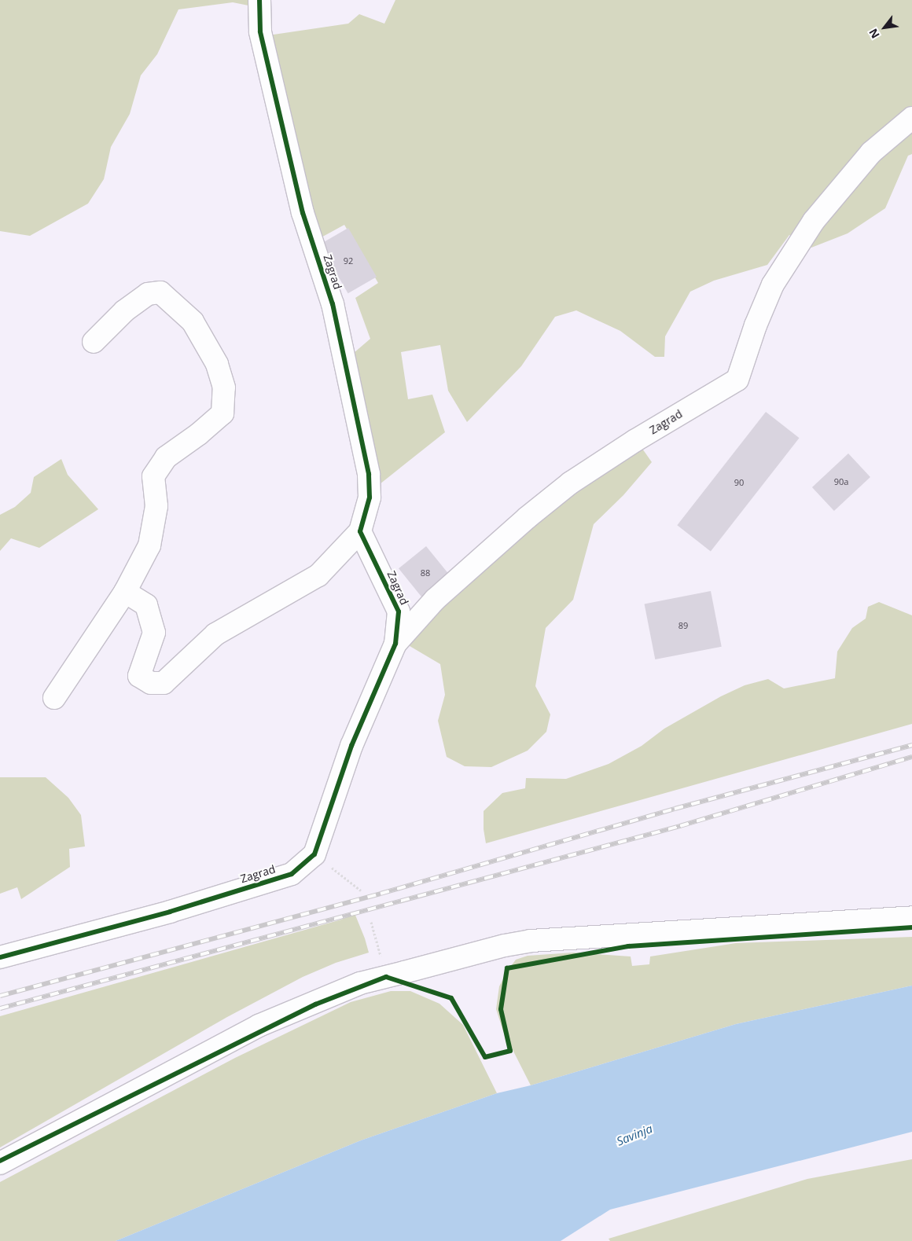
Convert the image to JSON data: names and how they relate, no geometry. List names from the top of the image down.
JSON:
{
  "streets": {
    "street": ["Zagrad"]
  },
  "water": ["Savinja"],
  "house_numbers": [
    "92",
    "90a",
    "90",
    "88",
    "89"
  ],
  "north": "bottom left"
}
